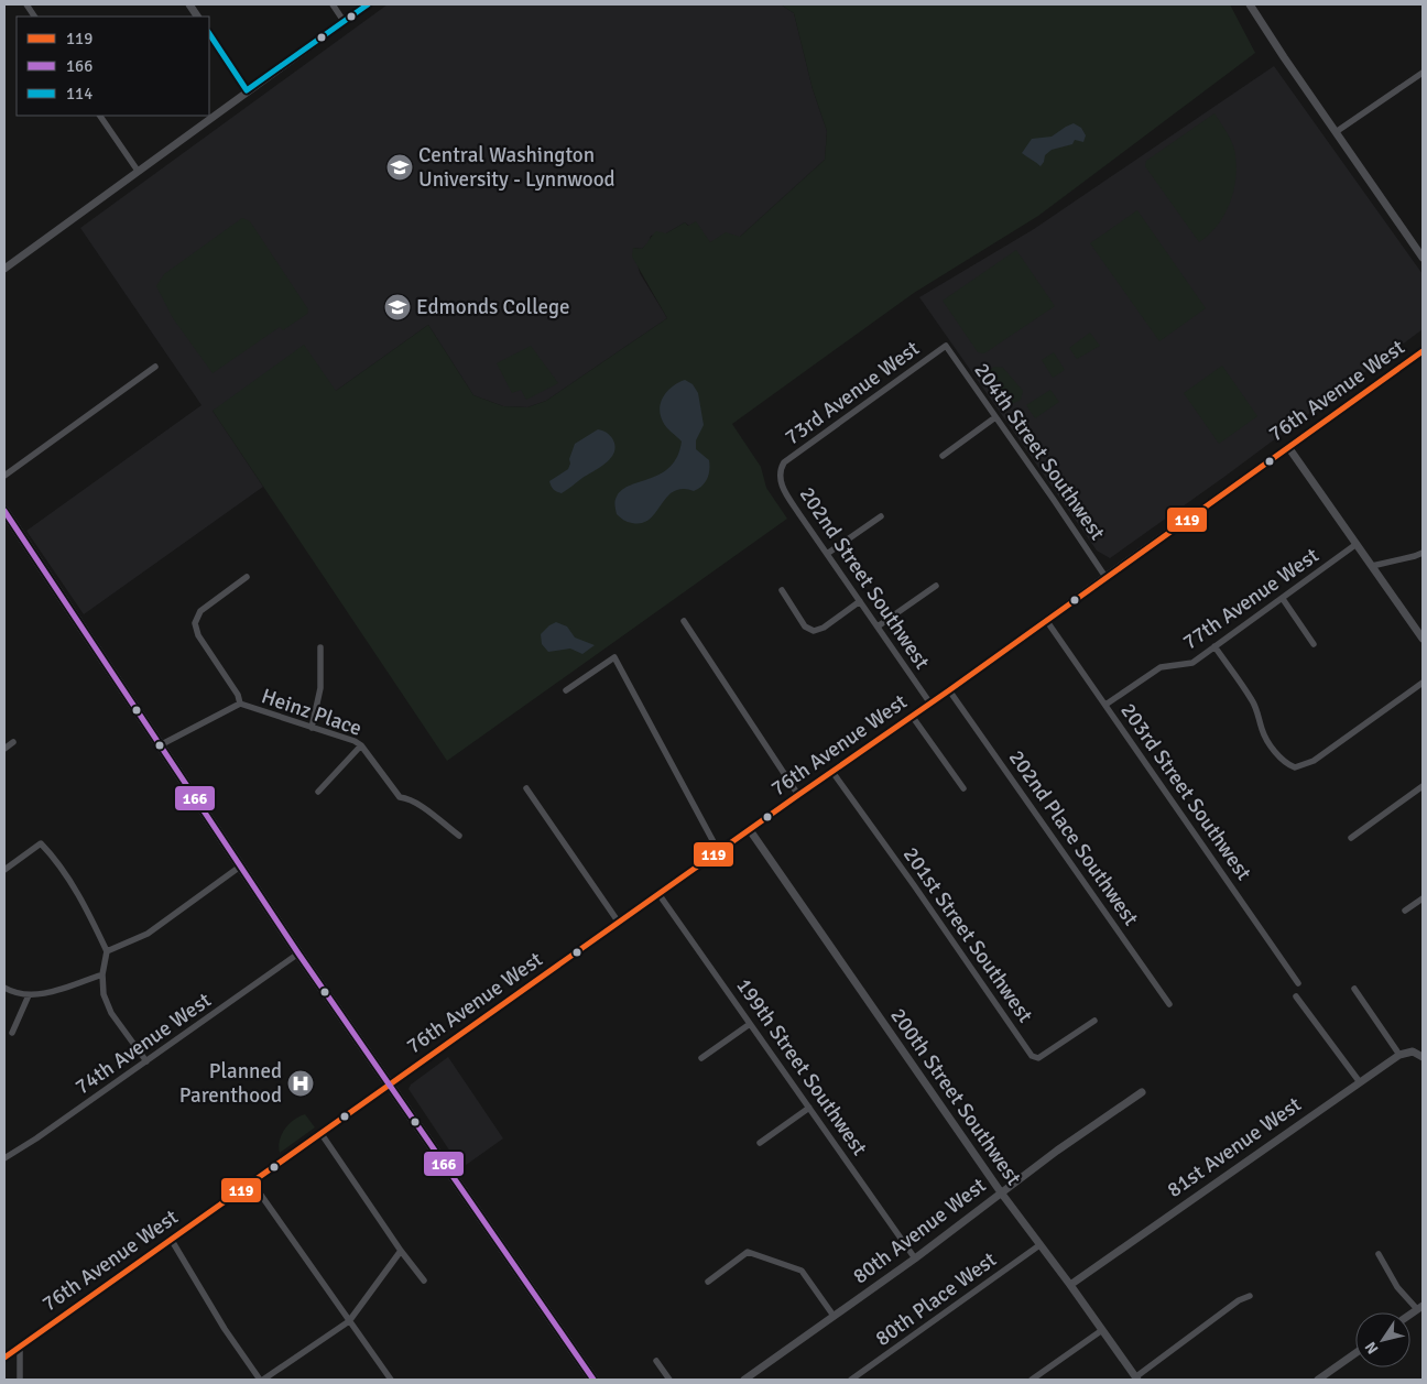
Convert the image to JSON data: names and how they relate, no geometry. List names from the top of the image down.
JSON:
{
  "streets": {
    "street": [
      "76th Avenue West",
      "73rd Avenue West",
      "204th Street Southwest",
      "202nd Street Southwest",
      "77th Avenue West",
      "Heinz Place",
      "203rd Street Southwest",
      "202nd Place Southwest",
      "201st Street Southwest",
      "74th Avenue West",
      "199th Street Southwest",
      "200th Street Southwest",
      "81st Avenue West",
      "80th Avenue West",
      "80th Place West"
    ]
  },
  "crossings": [
    ["76th Avenue West", "204th Street Southwest"],
    ["76th Avenue West", "202nd Street Southwest"],
    ["76th Avenue West", "203rd Street Southwest"],
    ["76th Avenue West", "202nd Place Southwest"],
    ["76th Avenue West", "201st Street Southwest"],
    ["76th Avenue West", "199th Street Southwest"],
    ["76th Avenue West", "200th Street Southwest"],
    ["73rd Avenue West", "204th Street Southwest"],
    ["73rd Avenue West", "202nd Street Southwest"],
    ["77th Avenue West", "203rd Street Southwest"],
    ["199th Street Southwest", "80th Avenue West"],
    ["200th Street Southwest", "81st Avenue West"],
    ["200th Street Southwest", "80th Avenue West"],
    ["200th Street Southwest", "80th Place West"]
  ],
  "places": {
    "school or university": ["Central Washington University - Lynnwood", "Edmonds College"],
    "hospital": ["Planned Parenthood"]
  },
  "lines": ["transit line 114", "transit line 119", "transit line 166"],
  "legend": ["119", "166", "114"],
  "north": "bottom left"
}
